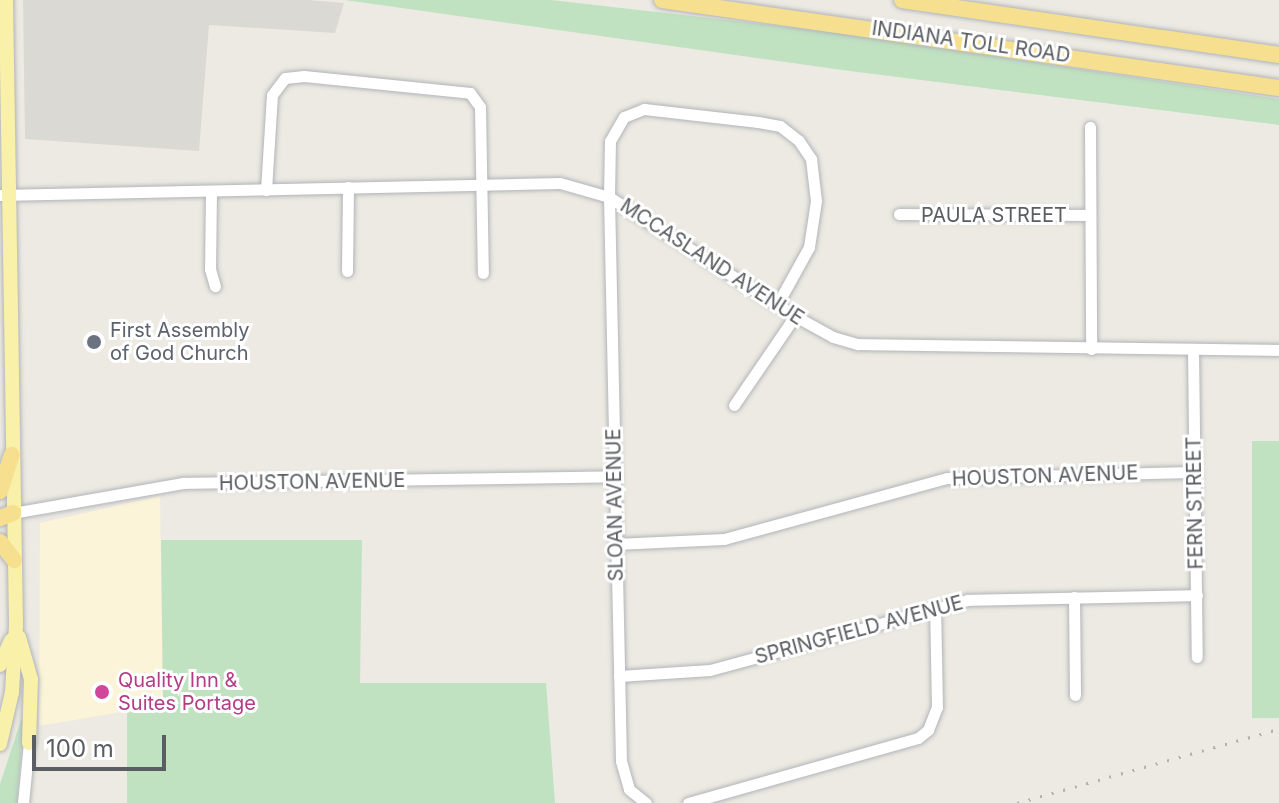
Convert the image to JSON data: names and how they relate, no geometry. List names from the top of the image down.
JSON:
{
  "streets": {
    "highway": ["INDIANA TOLL ROAD"],
    "street": [
      "PAULA STREET",
      "MCCASLAND AVENUE",
      "HOUSTON AVENUE",
      "FERN STREET",
      "SLOAN AVENUE",
      "SPRINGFIELD AVENUE"
    ]
  },
  "crossings": [
    ["MCCASLAND AVENUE", "FERN STREET"],
    ["MCCASLAND AVENUE", "SLOAN AVENUE"],
    ["HOUSTON AVENUE", "FERN STREET"],
    ["HOUSTON AVENUE", "SLOAN AVENUE"],
    ["FERN STREET", "SPRINGFIELD AVENUE"],
    ["SLOAN AVENUE", "SPRINGFIELD AVENUE"]
  ],
  "places": ["First Assembly of God Church", "Quality Inn & Suites Portage"],
  "scale_bar": "100 m"
}
